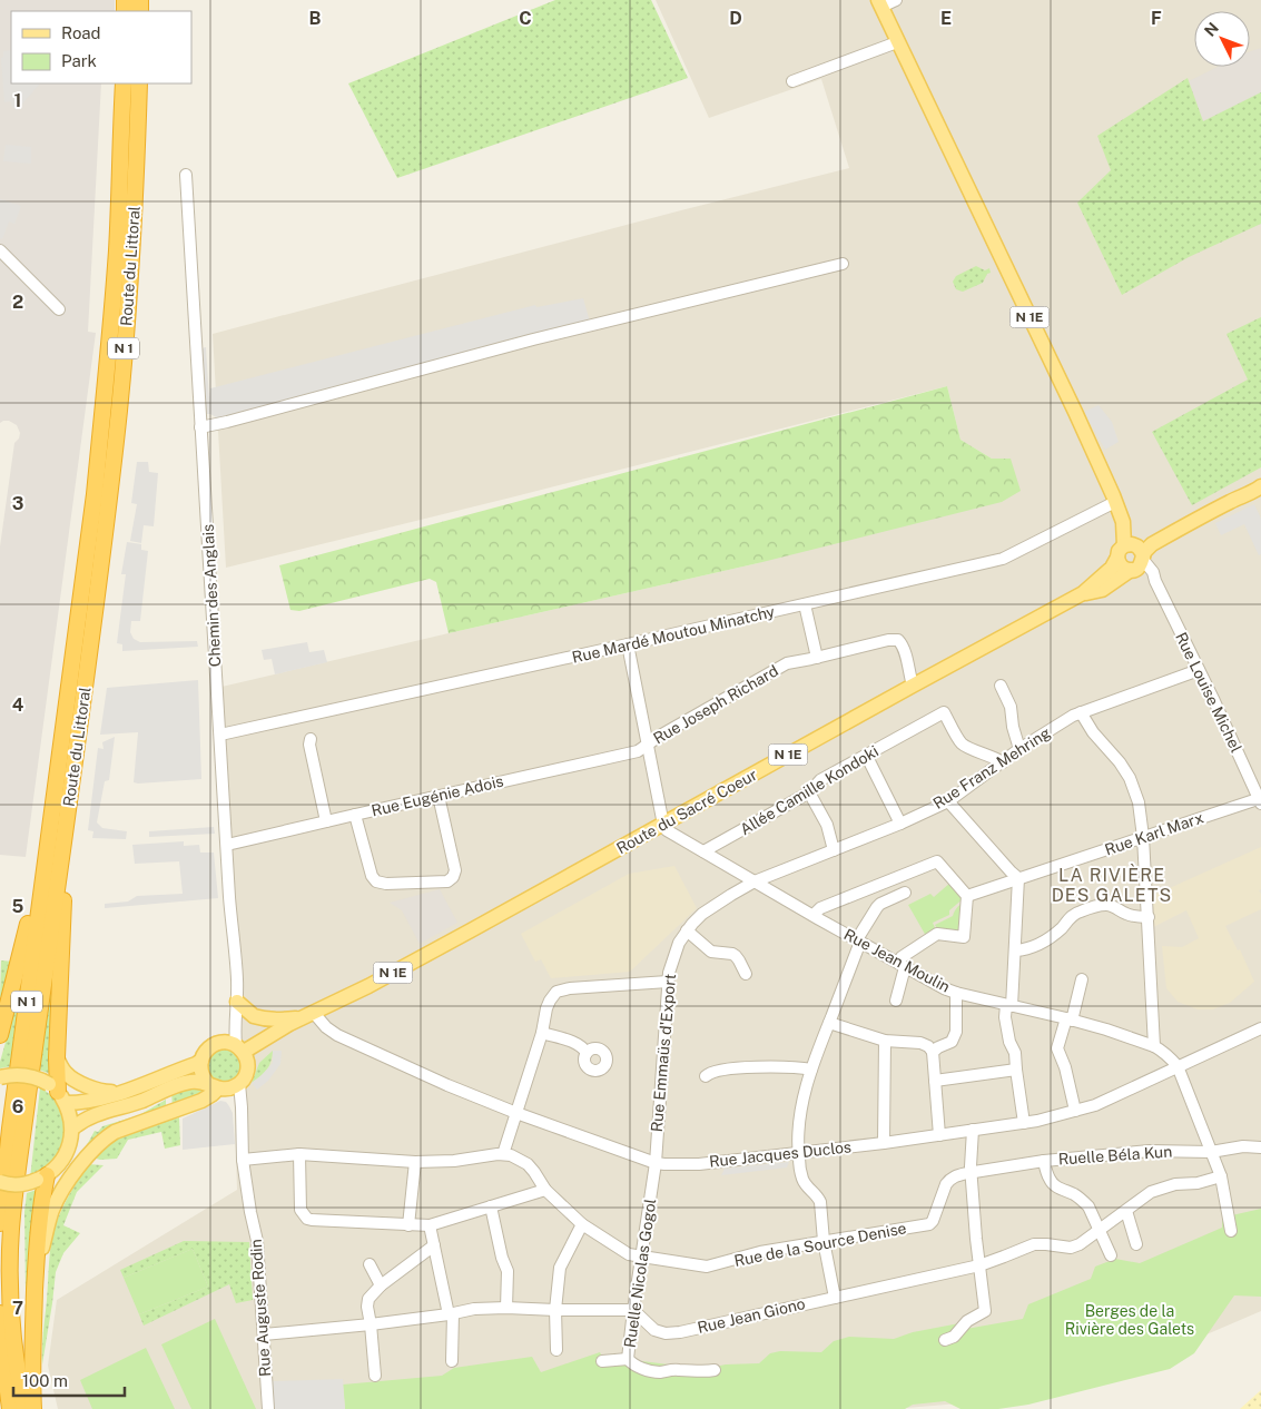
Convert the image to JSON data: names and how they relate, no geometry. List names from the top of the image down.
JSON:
{
  "streets": {
    "highway": ["Route du Littoral", "N 1"],
    "main road": ["N 1E", "Route du Sacré Coeur"],
    "street": [
      "Chemin des Anglais",
      "Rue Mardé Moutou Minatchy",
      "Rue Louise Michel",
      "Rue Joseph Richard",
      "Rue Franz Mehring",
      "Allée Camille Kondoki",
      "Rue Eugénie Adois",
      "Rue Karl Marx",
      "Rue Jean Moulin",
      "Rue Emmaüs d'Export",
      "Rue Jacques Duclos",
      "Ruelle Béla Kun",
      "Rue de la Source Denise",
      "Ruelle Nicolas Gogol",
      "Rue Auguste Rodin",
      "Rue Jean Giono"
    ]
  },
  "crossings": [
    ["N 1E", "Rue Mardé Moutou Minatchy"],
    ["N 1E", "Rue Louise Michel"],
    ["N 1E", "Route du Sacré Coeur"],
    ["Chemin des Anglais", "Rue Mardé Moutou Minatchy"],
    ["Chemin des Anglais", "Rue Eugénie Adois"],
    ["Chemin des Anglais", "Route du Sacré Coeur"],
    ["Chemin des Anglais", "Rue Auguste Rodin"],
    ["Rue Louise Michel", "Rue Franz Mehring"],
    ["Rue Louise Michel", "Route du Sacré Coeur"],
    ["Rue Louise Michel", "Rue Karl Marx"],
    ["Rue Joseph Richard", "Rue Eugénie Adois"],
    ["Rue Joseph Richard", "Route du Sacré Coeur"],
    ["Rue Franz Mehring", "Allée Camille Kondoki"],
    ["Rue Franz Mehring", "Rue Jean Moulin"],
    ["Rue Franz Mehring", "Rue Emmaüs d'Export"],
    ["Allée Camille Kondoki", "Rue Jean Moulin"],
    ["Route du Sacré Coeur", "Rue Jean Moulin"],
    ["Route du Sacré Coeur", "Rue Jacques Duclos"],
    ["Route du Sacré Coeur", "Rue Auguste Rodin"],
    ["Rue Jean Moulin", "Rue Emmaüs d'Export"],
    ["Rue Jean Moulin", "Rue Jacques Duclos"],
    ["Rue Emmaüs d'Export", "Rue Jacques Duclos"],
    ["Rue Emmaüs d'Export", "Ruelle Nicolas Gogol"],
    ["Rue Jacques Duclos", "Ruelle Nicolas Gogol"],
    ["Ruelle Béla Kun", "Rue de la Source Denise"],
    ["Rue de la Source Denise", "Ruelle Nicolas Gogol"],
    ["Ruelle Nicolas Gogol", "Rue Jean Giono"]
  ],
  "districts": ["LA RIVIÈRE DES GALETS"],
  "parks": ["Berges de la Rivière des Galets"],
  "legend": ["Road", "Park"],
  "scale_bar": "100 m",
  "north": "top left",
  "grid": {
    "columns": [
      "B",
      "C",
      "D",
      "E",
      "F"
    ],
    "rows": [
      "1",
      "2",
      "3",
      "4",
      "5",
      "6",
      "7"
    ]
  }
}
